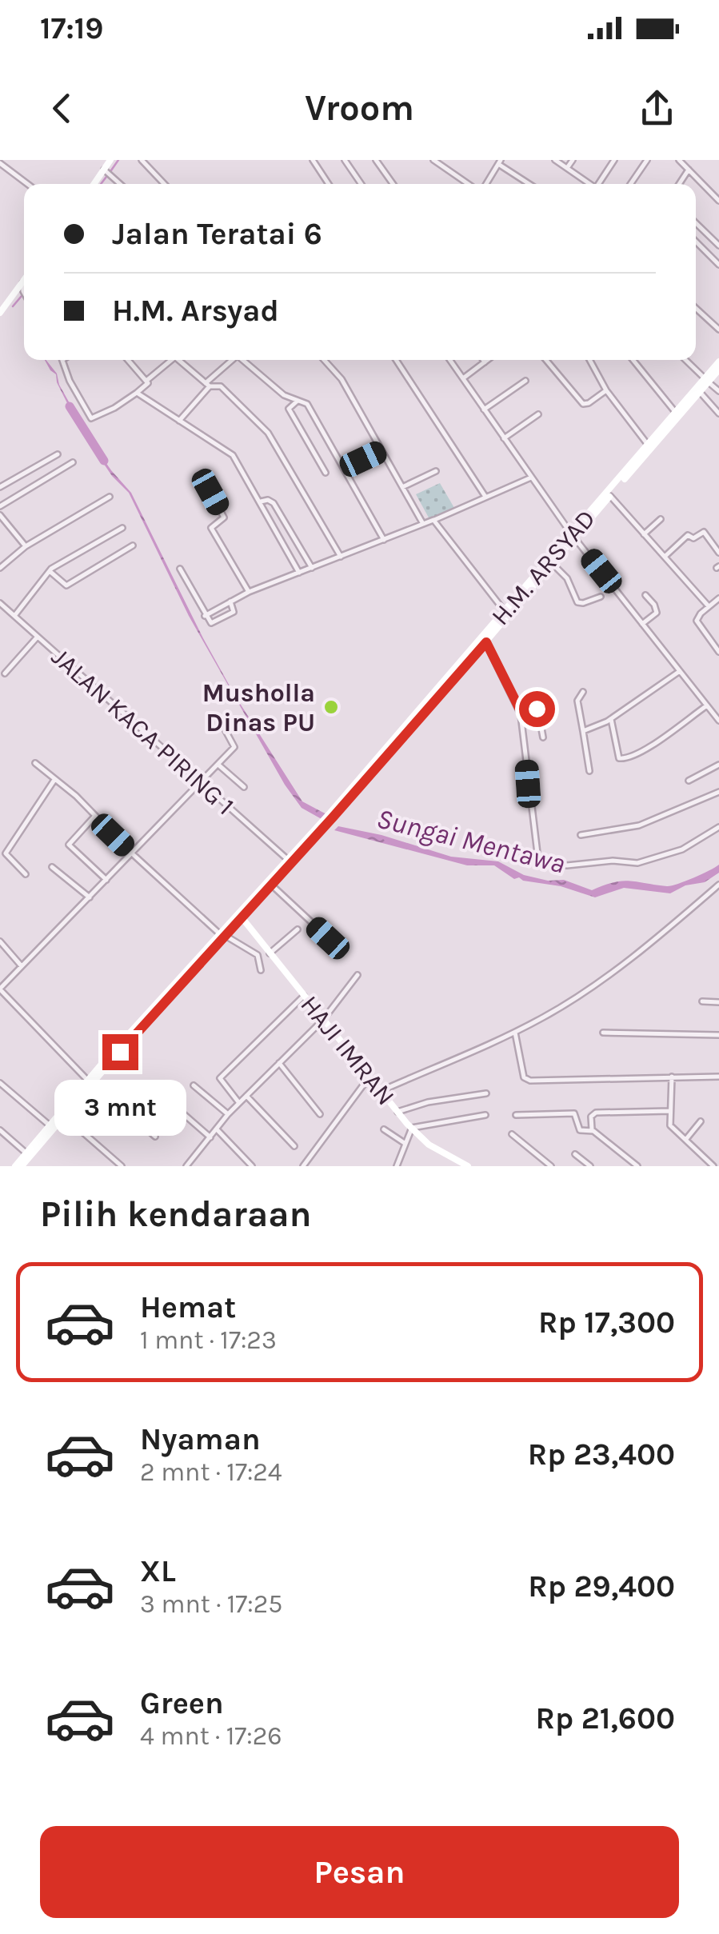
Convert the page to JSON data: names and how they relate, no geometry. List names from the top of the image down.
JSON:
{
  "streets": {
    "street": ["H.M. ARSYAD", "JALAN KACA PIRING 1", "HAJI IMRAN"]
  },
  "crossings": [
    ["H.M. ARSYAD", "JALAN KACA PIRING 1"],
    ["H.M. ARSYAD", "HAJI IMRAN"]
  ],
  "water": ["Sungai Mentawa"],
  "places": ["Musholla Dinas PU"],
  "page": {
    "status": "17:19",
    "header": "Vroom",
    "banner": ["Jalan Teratai 6", "H.M. Arsyad"],
    "bubble": "3 mnt",
    "heading": "Pilih kendaraan",
    "list": [
      {
        "name": "Hemat",
        "note": "1 mnt · 17:23",
        "value": "Rp 17,300"
      },
      {
        "name": "Nyaman",
        "note": "2 mnt · 17:24",
        "value": "Rp 23,400"
      },
      {
        "name": "XL",
        "note": "3 mnt · 17:25",
        "value": "Rp 29,400"
      },
      {
        "name": "Green",
        "note": "4 mnt · 17:26",
        "value": "Rp 21,600"
      }
    ],
    "buttons": "Pesan"
  }
}
